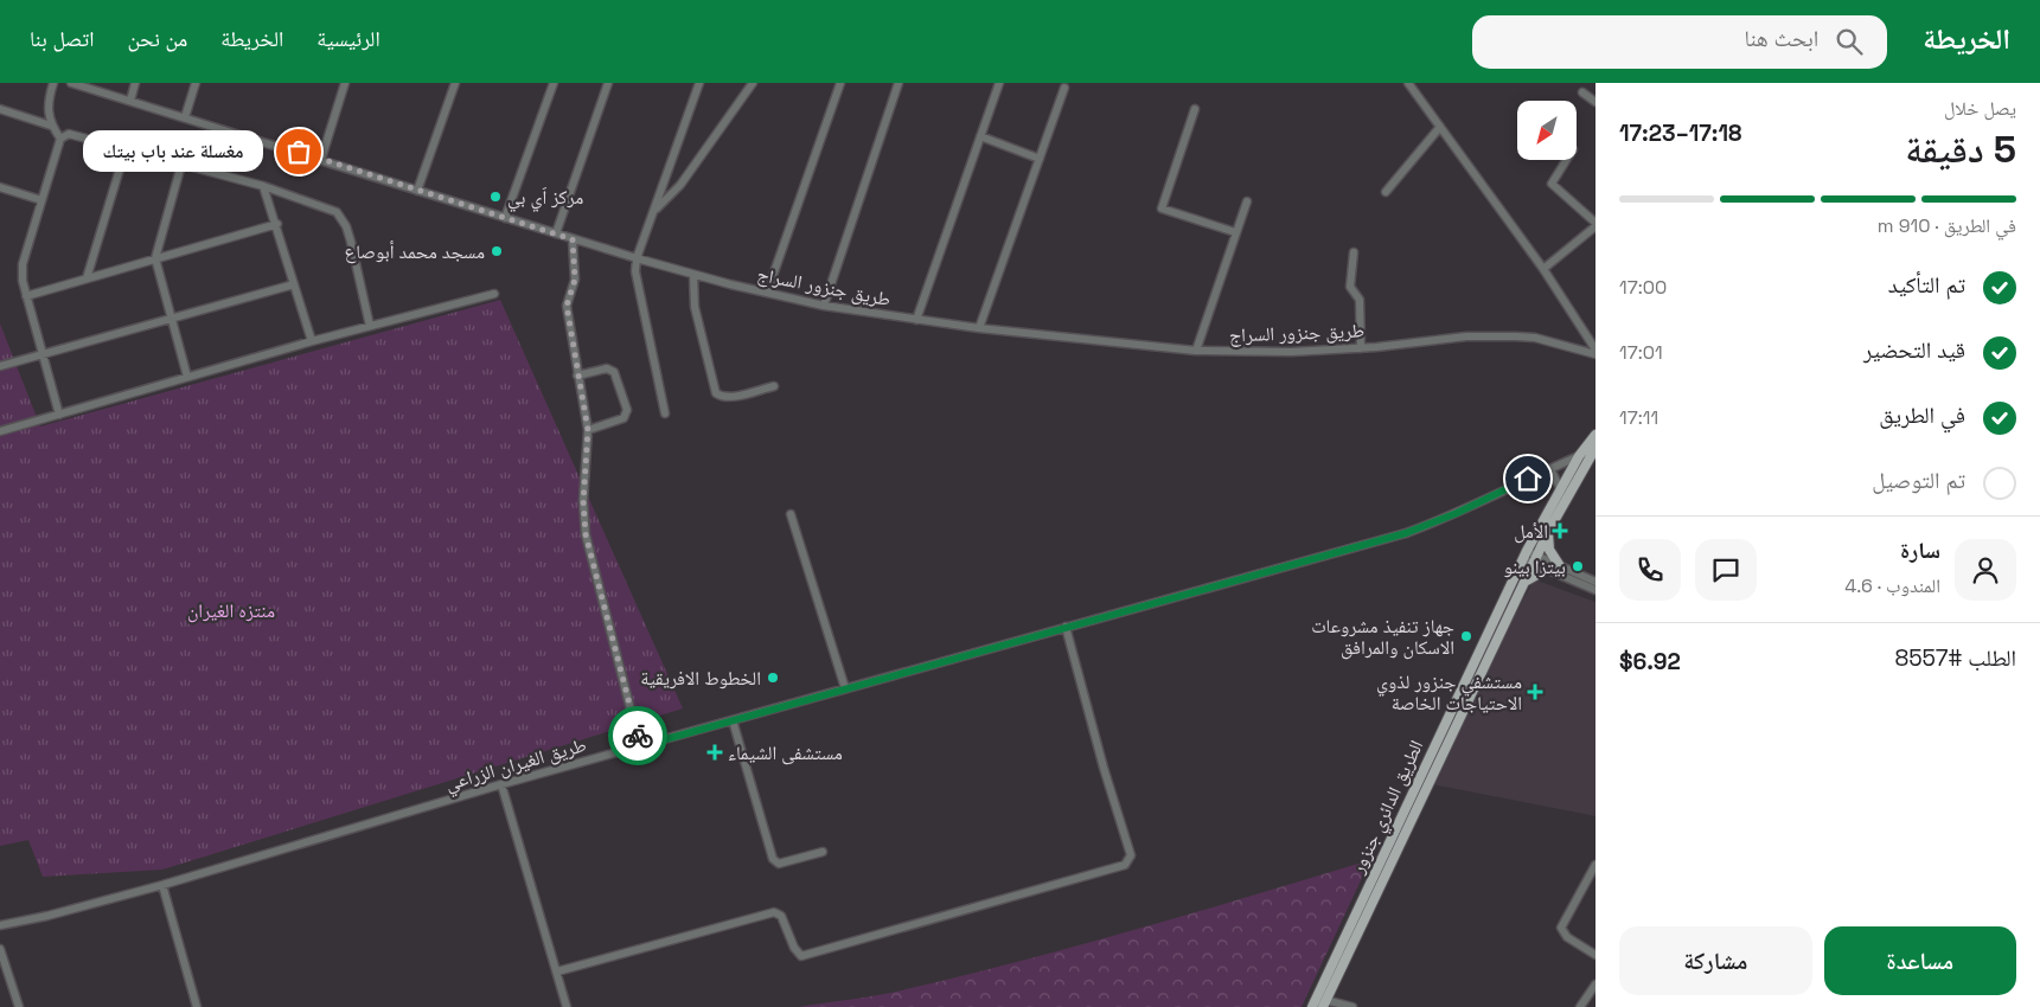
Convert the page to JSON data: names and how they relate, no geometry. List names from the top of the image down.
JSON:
{
  "streets": {
    "main road": ["الطريق الدائري جنزور"],
    "street": ["طريق جنزور السراج", "طريق الغيران الزراعي"]
  },
  "crossings": [
    ["طريق الغيران الزراعي", "الطريق الدائري جنزور"]
  ],
  "parks": ["منتزه الغيران"],
  "places": {
    "other": [
      "مغسلة عند باب بيتك",
      "مركز اَي بي",
      "مسجد محمد أبوصاع",
      "بيتزا بينو",
      "جهاز تنفيذ مشروعات الاسكان والمرافق",
      "الخطوط الافريقية"
    ],
    "health": ["الأمل", "مستشفي جنزور لذوي الاحتياجات الخاصة", "مستشفى الشيماء"]
  },
  "north": "bottom left",
  "page": {
    "header": "الخريطة",
    "search": "ابحث هنا",
    "nav": [
      "الرئيسية",
      "الخريطة",
      "من نحن",
      "اتصل بنا"
    ],
    "heading": ["5 دقيقة", "يصل خلال", "17:18–17:23"],
    "panel": [
      "سارة",
      "المندوب · 4.6",
      "الطلب #8557",
      "$6.92"
    ],
    "bubble": "مغسلة عند باب بيتك",
    "bar": "في الطريق · 910 m",
    "list": [
      ["تم التأكيد", "17:00"],
      ["قيد التحضير", "17:01"],
      ["في الطريق", "17:11"],
      "تم التوصيل"
    ],
    "buttons": ["مساعدة", "مشاركة"]
  }
}
